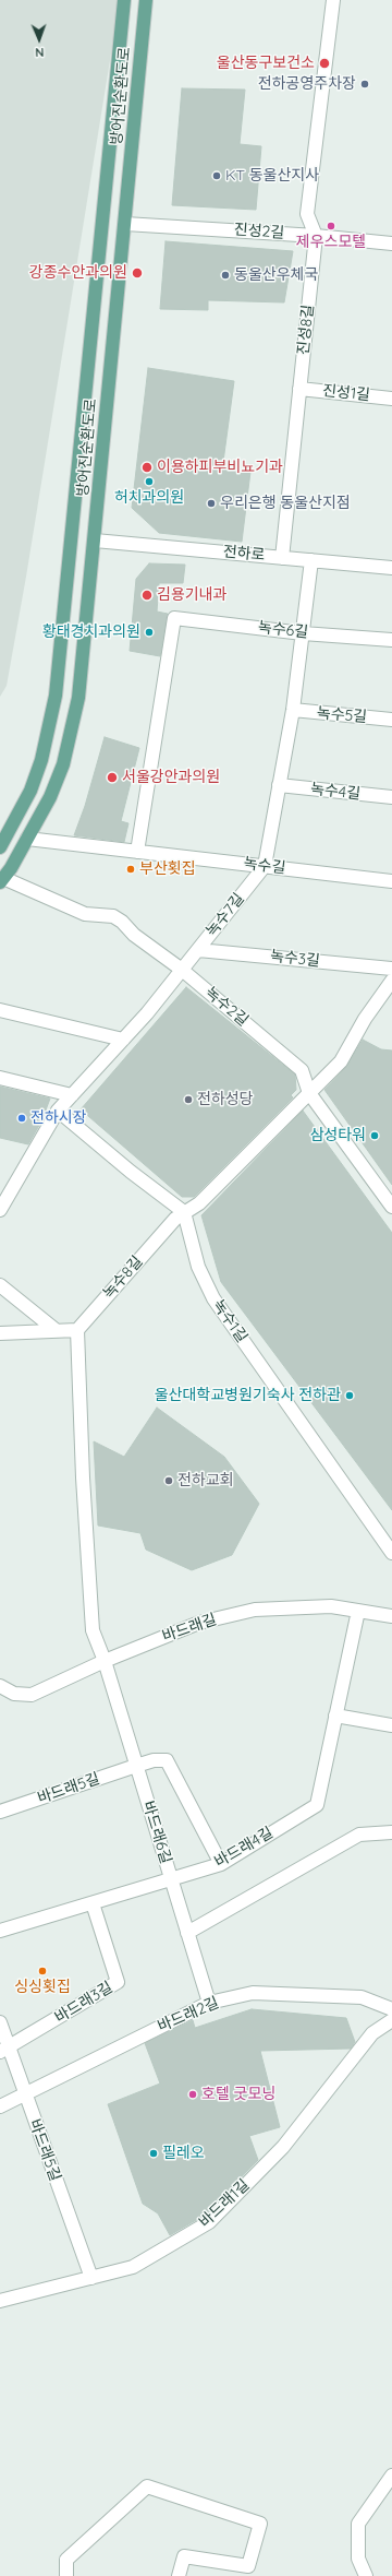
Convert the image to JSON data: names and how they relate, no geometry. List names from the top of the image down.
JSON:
{
  "streets": {
    "main road": ["방어진순환도로"],
    "street": [
      "진성2길",
      "진성8길",
      "진성1길",
      "전하로",
      "녹수6길",
      "녹수5길",
      "녹수4길",
      "녹수길",
      "녹수7길",
      "녹수3길",
      "녹수2길",
      "녹수8길",
      "녹수1길",
      "바드래길",
      "바드래5길",
      "바드래6길",
      "바드래4길",
      "바드래3길",
      "바드래2길",
      "바드래1길"
    ]
  },
  "crossings": [
    ["방어진순환도로", "진성2길"],
    ["방어진순환도로", "전하로"],
    ["방어진순환도로", "녹수길"],
    ["방어진순환도로", "녹수2길"],
    ["진성2길", "진성8길"],
    ["진성8길", "진성1길"],
    ["진성8길", "전하로"],
    ["전하로", "녹수7길"],
    ["녹수6길", "녹수길"],
    ["녹수6길", "녹수7길"],
    ["녹수5길", "녹수7길"],
    ["녹수4길", "녹수7길"],
    ["녹수길", "녹수7길"],
    ["녹수7길", "녹수3길"],
    ["녹수7길", "녹수2길"],
    ["녹수2길", "녹수8길"],
    ["녹수8길", "녹수1길"],
    ["바드래길", "바드래6길"],
    ["바드래길", "바드래4길"],
    ["바드래5길", "바드래6길"],
    ["바드래5길", "바드래4길"],
    ["바드래5길", "바드래3길"],
    ["바드래5길", "바드래2길"],
    ["바드래5길", "바드래1길"],
    ["바드래6길", "바드래4길"],
    ["바드래6길", "바드래2길"],
    ["바드래4길", "바드래3길"]
  ],
  "places": [
    "울산동구보건소",
    "전하공영주차장",
    "KT 동울산지사",
    "제우스모텔",
    "강종수안과의원",
    "동울산우체국",
    "이용하피부비뇨기과",
    "허치과의원",
    "우리은행 동울산지점",
    "김용기내과",
    "황태경치과의원",
    "서울강안과의원",
    "부산횟집",
    "전하성당",
    "전하시장",
    "삼성타워",
    "울산대학교병원기숙사 전하관",
    "전하교회",
    "싱싱횟집",
    "호텔 굿모닝",
    "필레오"
  ],
  "north": "bottom"
}
